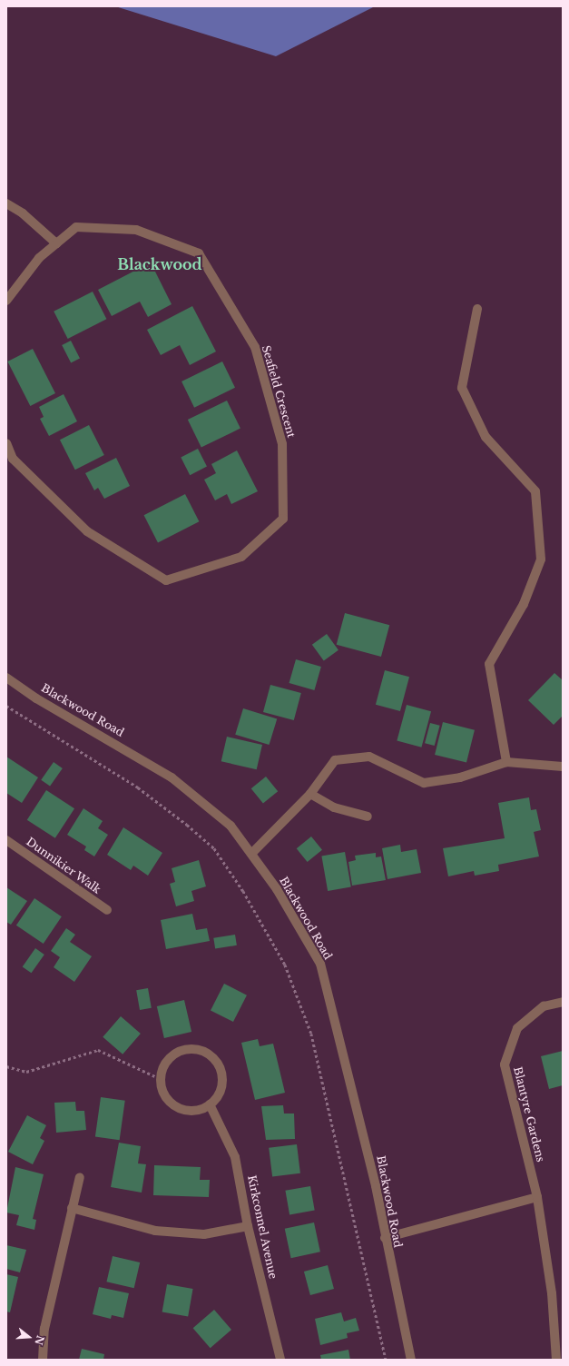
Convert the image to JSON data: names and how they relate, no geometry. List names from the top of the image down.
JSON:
{
  "streets": {
    "street": [
      "Seafield Crescent",
      "Blackwood Road",
      "Dunnikier Walk",
      "Blantyre Gardens",
      "Kirkconnel Avenue"
    ]
  },
  "districts": ["Blackwood"],
  "north": "right"
}
